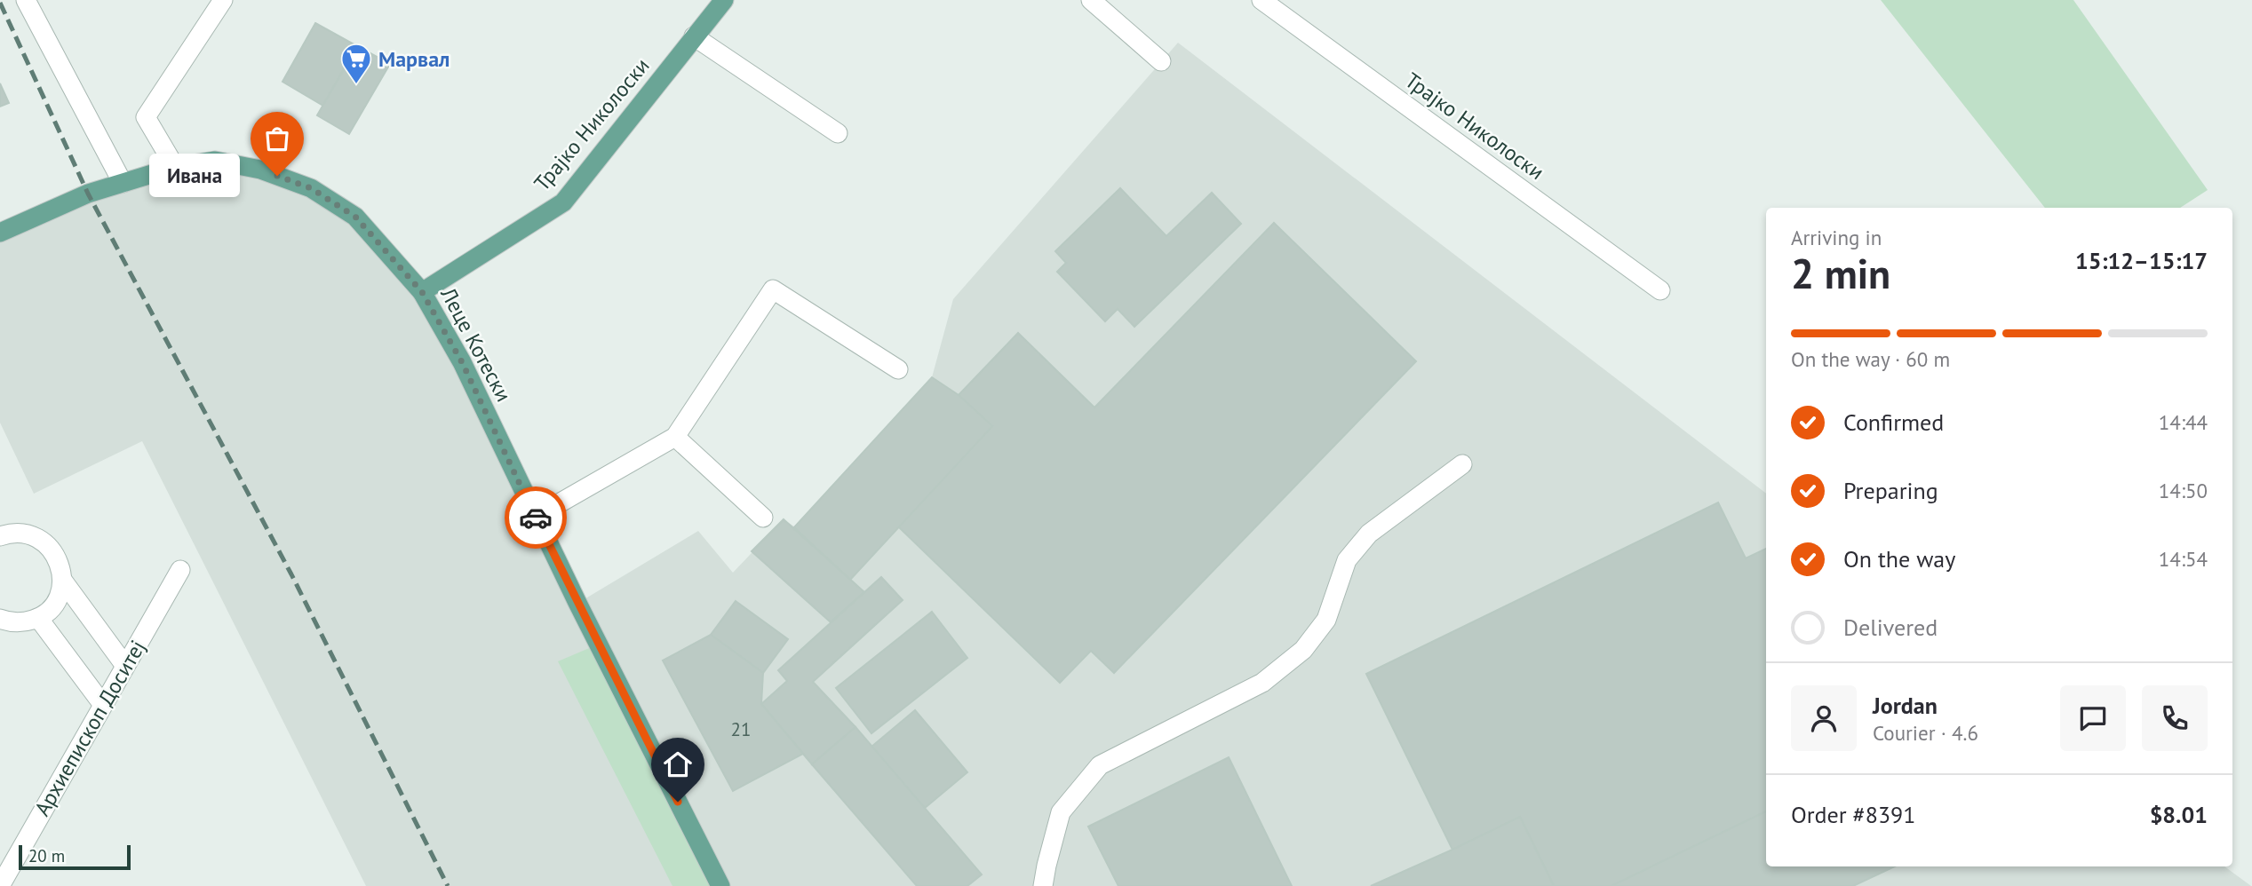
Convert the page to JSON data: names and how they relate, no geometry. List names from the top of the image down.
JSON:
{
  "streets": {
    "main road": ["Трајко Николоски", "Леце Котески"],
    "street": ["Архиепископ Доситеј"]
  },
  "crossings": [
    ["Трајко Николоски", "Леце Котески"]
  ],
  "places": {
    "supermarket": ["Марвал"],
    "other": ["Ивана"]
  },
  "house_numbers": ["21"],
  "scale_bar": "20 m",
  "page": {
    "bubble": "Ивана",
    "heading": ["2 min", "Arriving in", "15:12–15:17"],
    "panel": [
      "Jordan",
      "Courier · 4.6",
      "Order #8391",
      "$8.01"
    ],
    "bar": "On the way · 60 m",
    "list": [
      ["Confirmed", "14:44"],
      ["Preparing", "14:50"],
      ["On the way", "14:54"],
      "Delivered"
    ],
    "scale": "20 m"
  }
}
